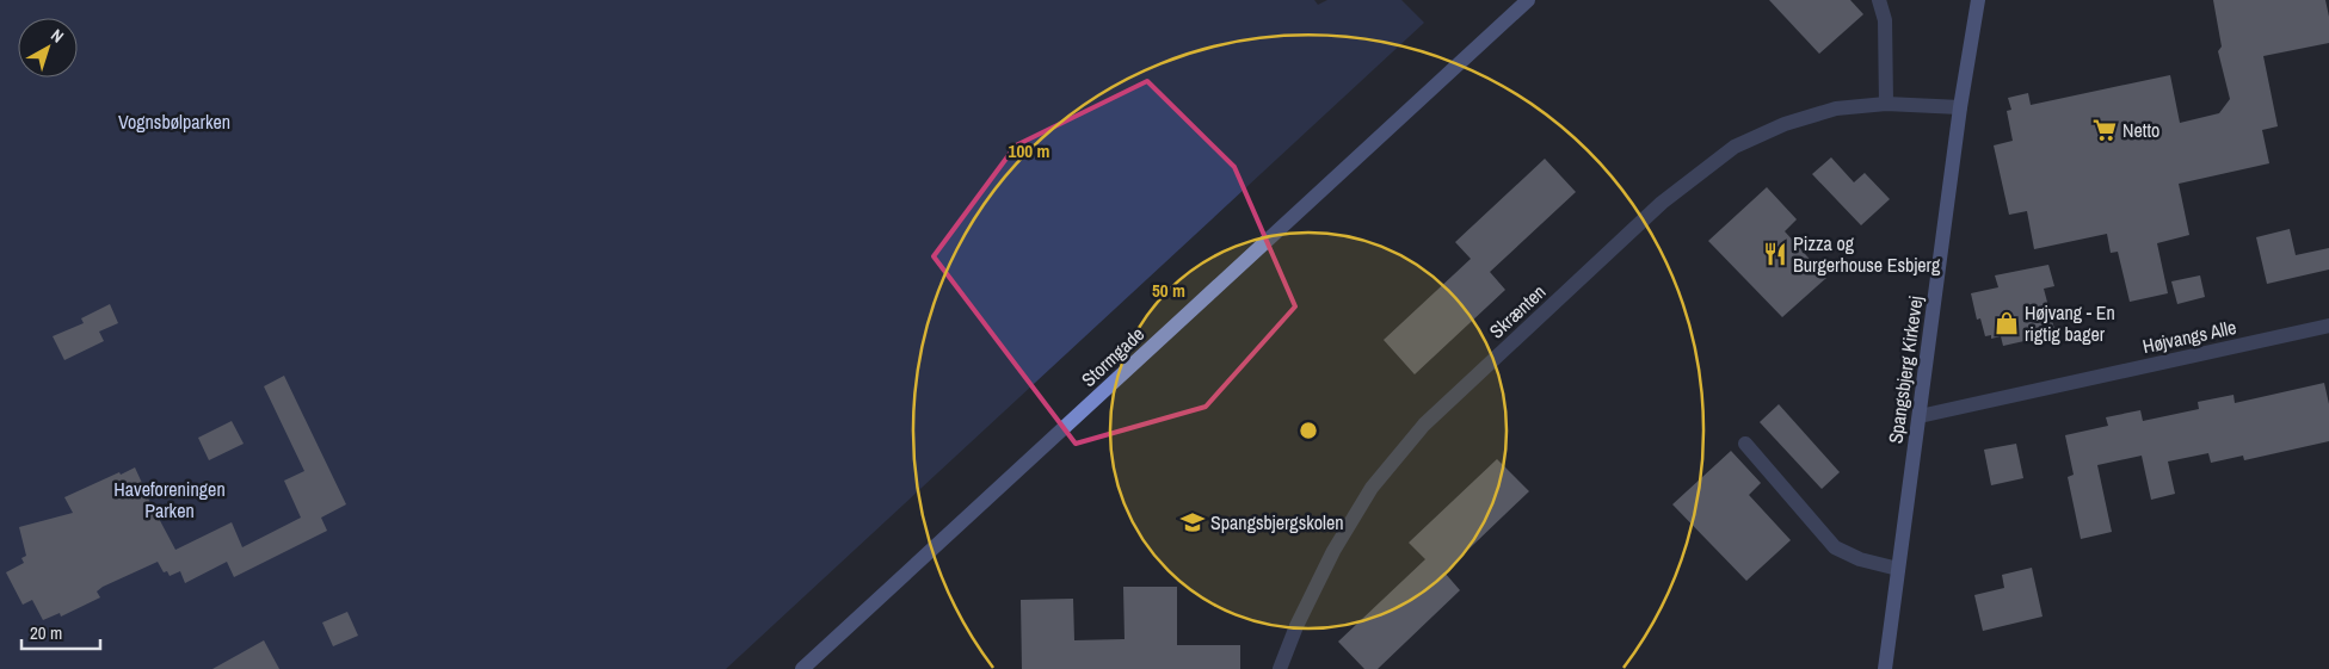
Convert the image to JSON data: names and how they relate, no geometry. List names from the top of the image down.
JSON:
{
  "streets": {
    "street": [
      "Skrænten",
      "Højvangs Alle",
      "Stormgade",
      "Spangsbjerg Kirkevej"
    ]
  },
  "crossings": [
    ["Skrænten", "Spangsbjerg Kirkevej"],
    ["Højvangs Alle", "Spangsbjerg Kirkevej"]
  ],
  "parks": ["Vognsbølparken", "Haveforeningen Parken"],
  "places": {
    "supermarket": ["Netto"],
    "restaurant": ["Pizza og Burgerhouse Esbjerg"],
    "shop": ["Højvang - En rigtig bager"],
    "school or university": ["Spangsbjergskolen"]
  },
  "scale_bar": "20 m",
  "north": "top right",
  "rings": ["100 m", "50 m"]
}
